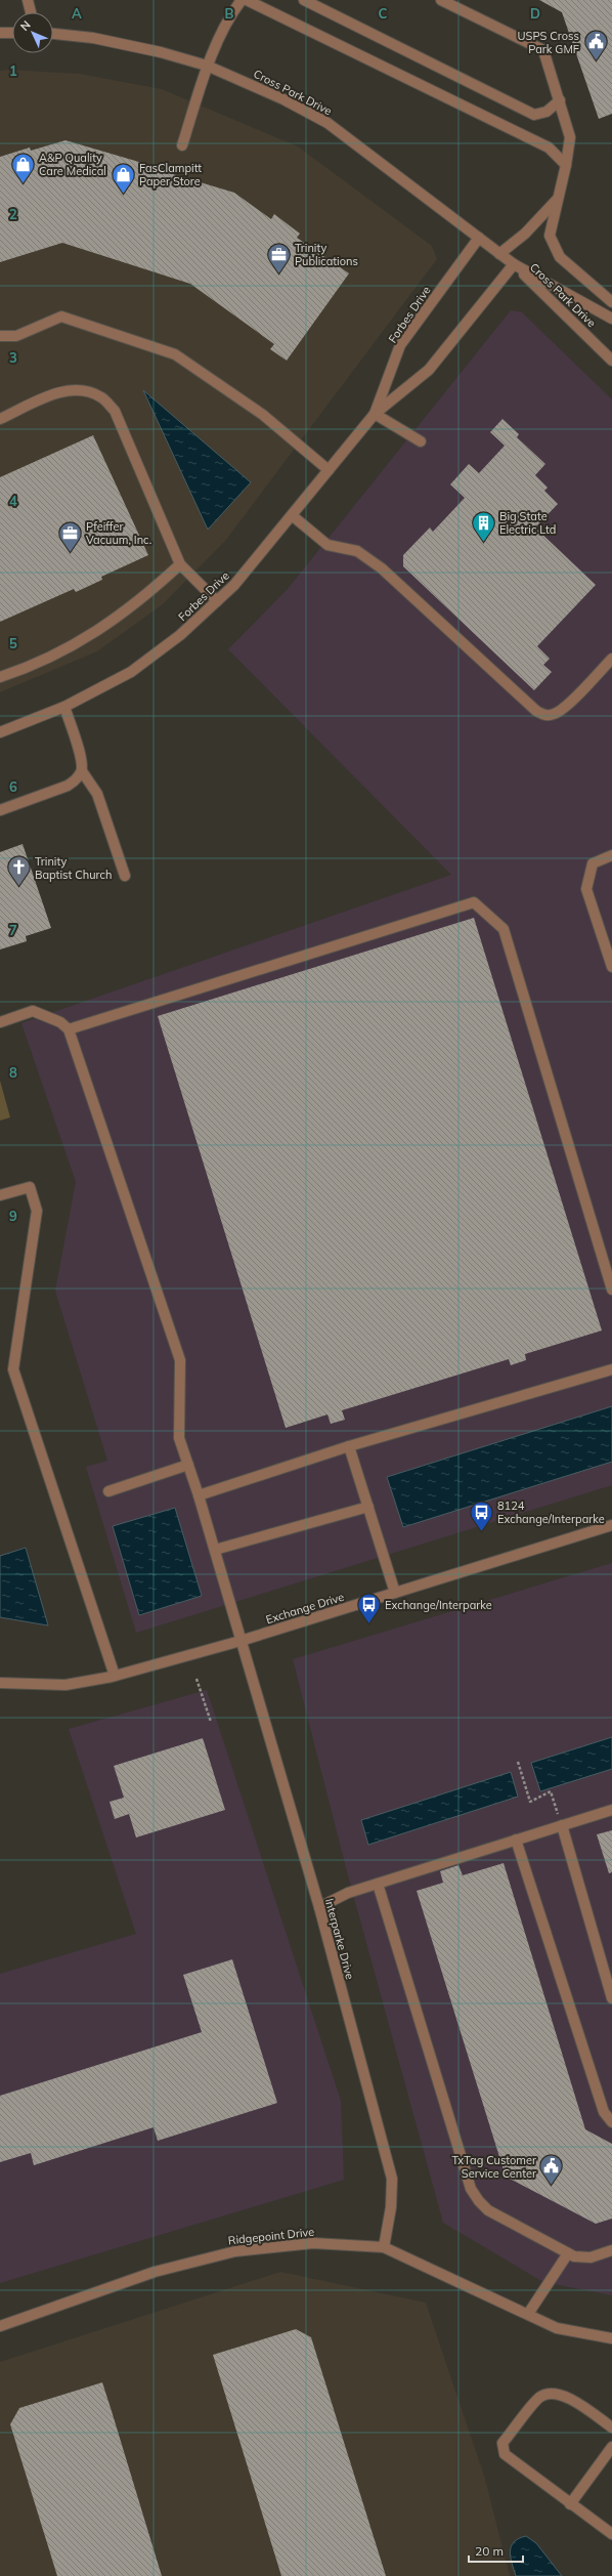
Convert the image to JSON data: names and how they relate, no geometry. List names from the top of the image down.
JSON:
{
  "streets": {
    "street": [
      "Cross Park Drive",
      "Forbes Drive",
      "Exchange Drive",
      "Interparke Drive",
      "Ridgepoint Drive"
    ]
  },
  "crossings": [
    ["Cross Park Drive", "Forbes Drive"],
    ["Exchange Drive", "Interparke Drive"],
    ["Interparke Drive", "Ridgepoint Drive"]
  ],
  "places": {
    "public building": ["USPS Cross Park GMF", "TxTag Customer Service Center"],
    "shop": ["A&P Quality Care Medical", "FasClampitt Paper Store"],
    "office": ["Trinity Publications", "Pfeiffer Vacuum, Inc."],
    "building": ["Big State Electric Ltd"],
    "church": ["Trinity Baptist Church"],
    "bus stop": ["8124 Exchange/Interparke", "Exchange/Interparke"]
  },
  "scale_bar": "20 m",
  "north": "top left",
  "grid": {
    "columns": [
      "A",
      "B",
      "C",
      "D"
    ],
    "rows": [
      "1",
      "2",
      "3",
      "4",
      "5",
      "6",
      "7",
      "8",
      "9"
    ]
  }
}
